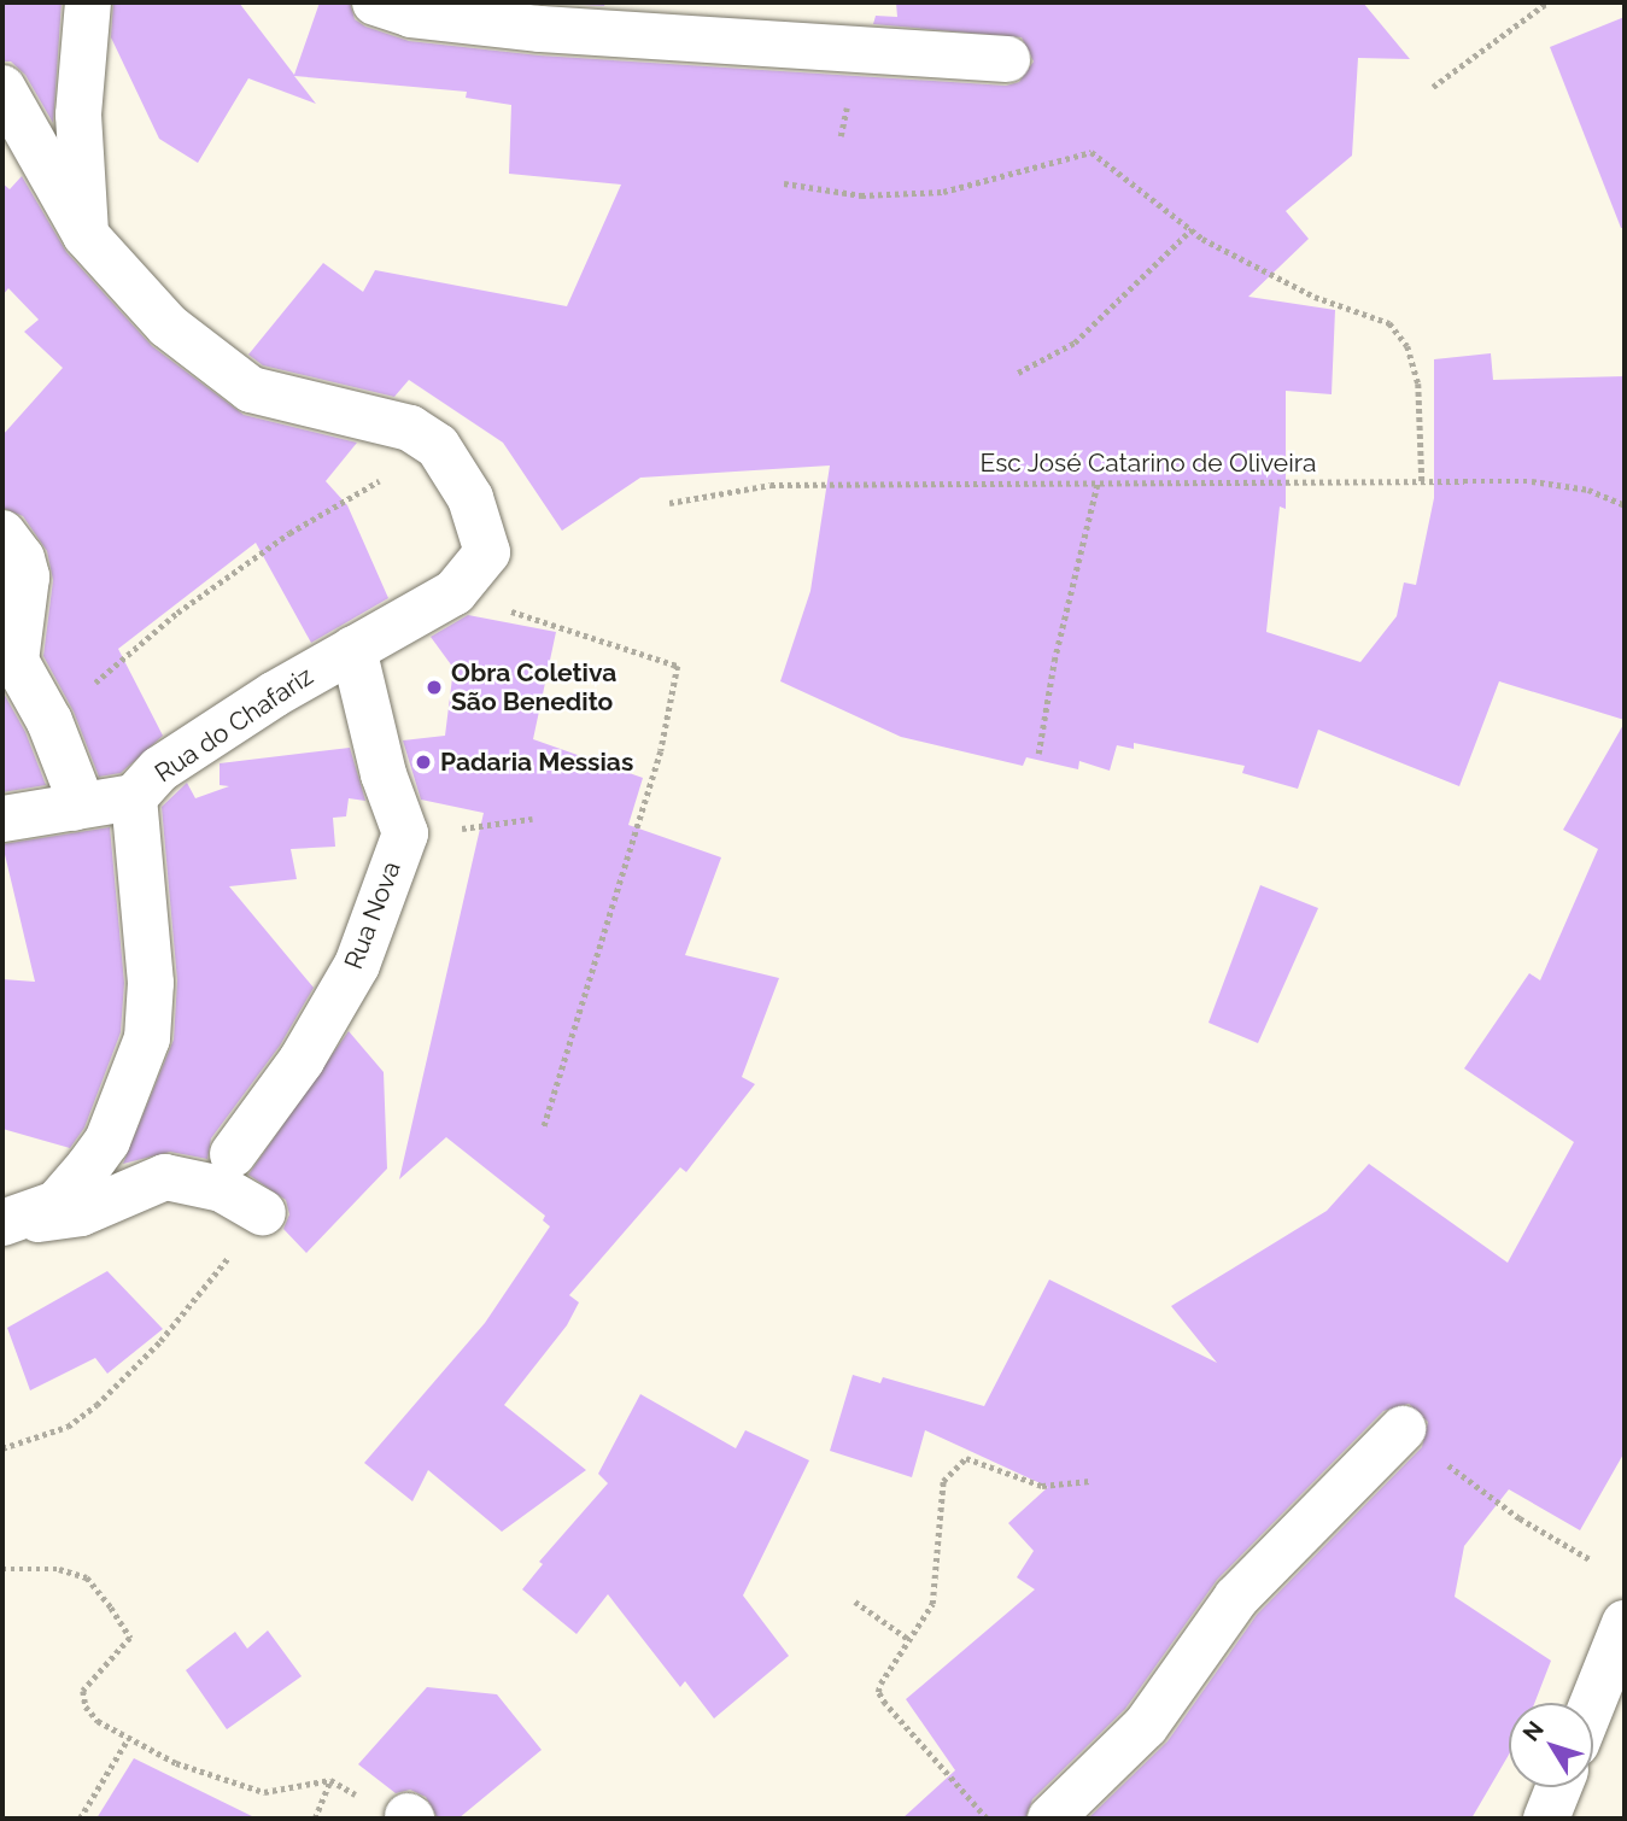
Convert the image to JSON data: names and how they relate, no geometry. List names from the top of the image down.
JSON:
{
  "streets": {
    "street": ["Rua do Chafariz", "Rua Nova"],
    "path": ["Esc José Catarino de Oliveira"]
  },
  "crossings": [
    ["Rua do Chafariz", "Rua Nova"]
  ],
  "places": ["Obra Coletiva São Benedito", "Padaria Messias"],
  "north": "top left"
}
